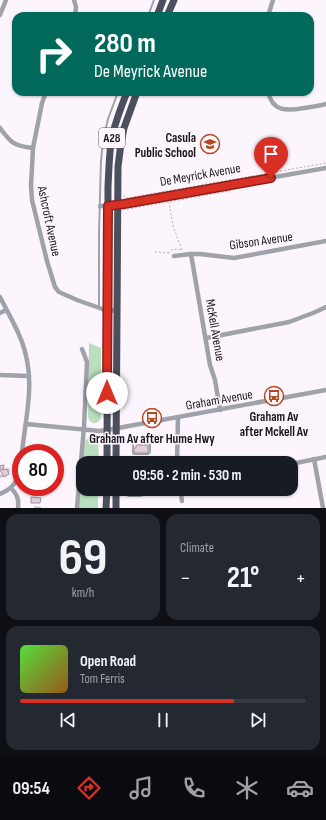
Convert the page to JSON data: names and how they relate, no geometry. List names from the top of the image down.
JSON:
{
  "streets": {
    "highway": ["A28"],
    "street": [
      "De Meyrick Avenue",
      "Ashcroft Avenue",
      "Gibson Avenue",
      "McKell Avenue",
      "Graham Avenue"
    ]
  },
  "crossings": [
    ["A28", "De Meyrick Avenue"],
    ["A28", "Ashcroft Avenue"],
    ["A28", "Graham Avenue"],
    ["Gibson Avenue", "McKell Avenue"],
    ["McKell Avenue", "Graham Avenue"]
  ],
  "places": {
    "school or university": ["Casula Public School"],
    "bus stop": ["Graham Av after Mckell Av", "Graham Av after Hume Hwy"]
  },
  "page": {
    "turn": ["280 m", "De Meyrick Avenue"],
    "limit": "80",
    "trip": "09:56 · 2 min · 530 m",
    "tile": [
      ["69", "km/h"],
      "Climate"
    ],
    "heat": ["−", "21°", "+"],
    "song": ["Open Road", "Tom Ferris"],
    "tabs": "09:54"
  }
}
